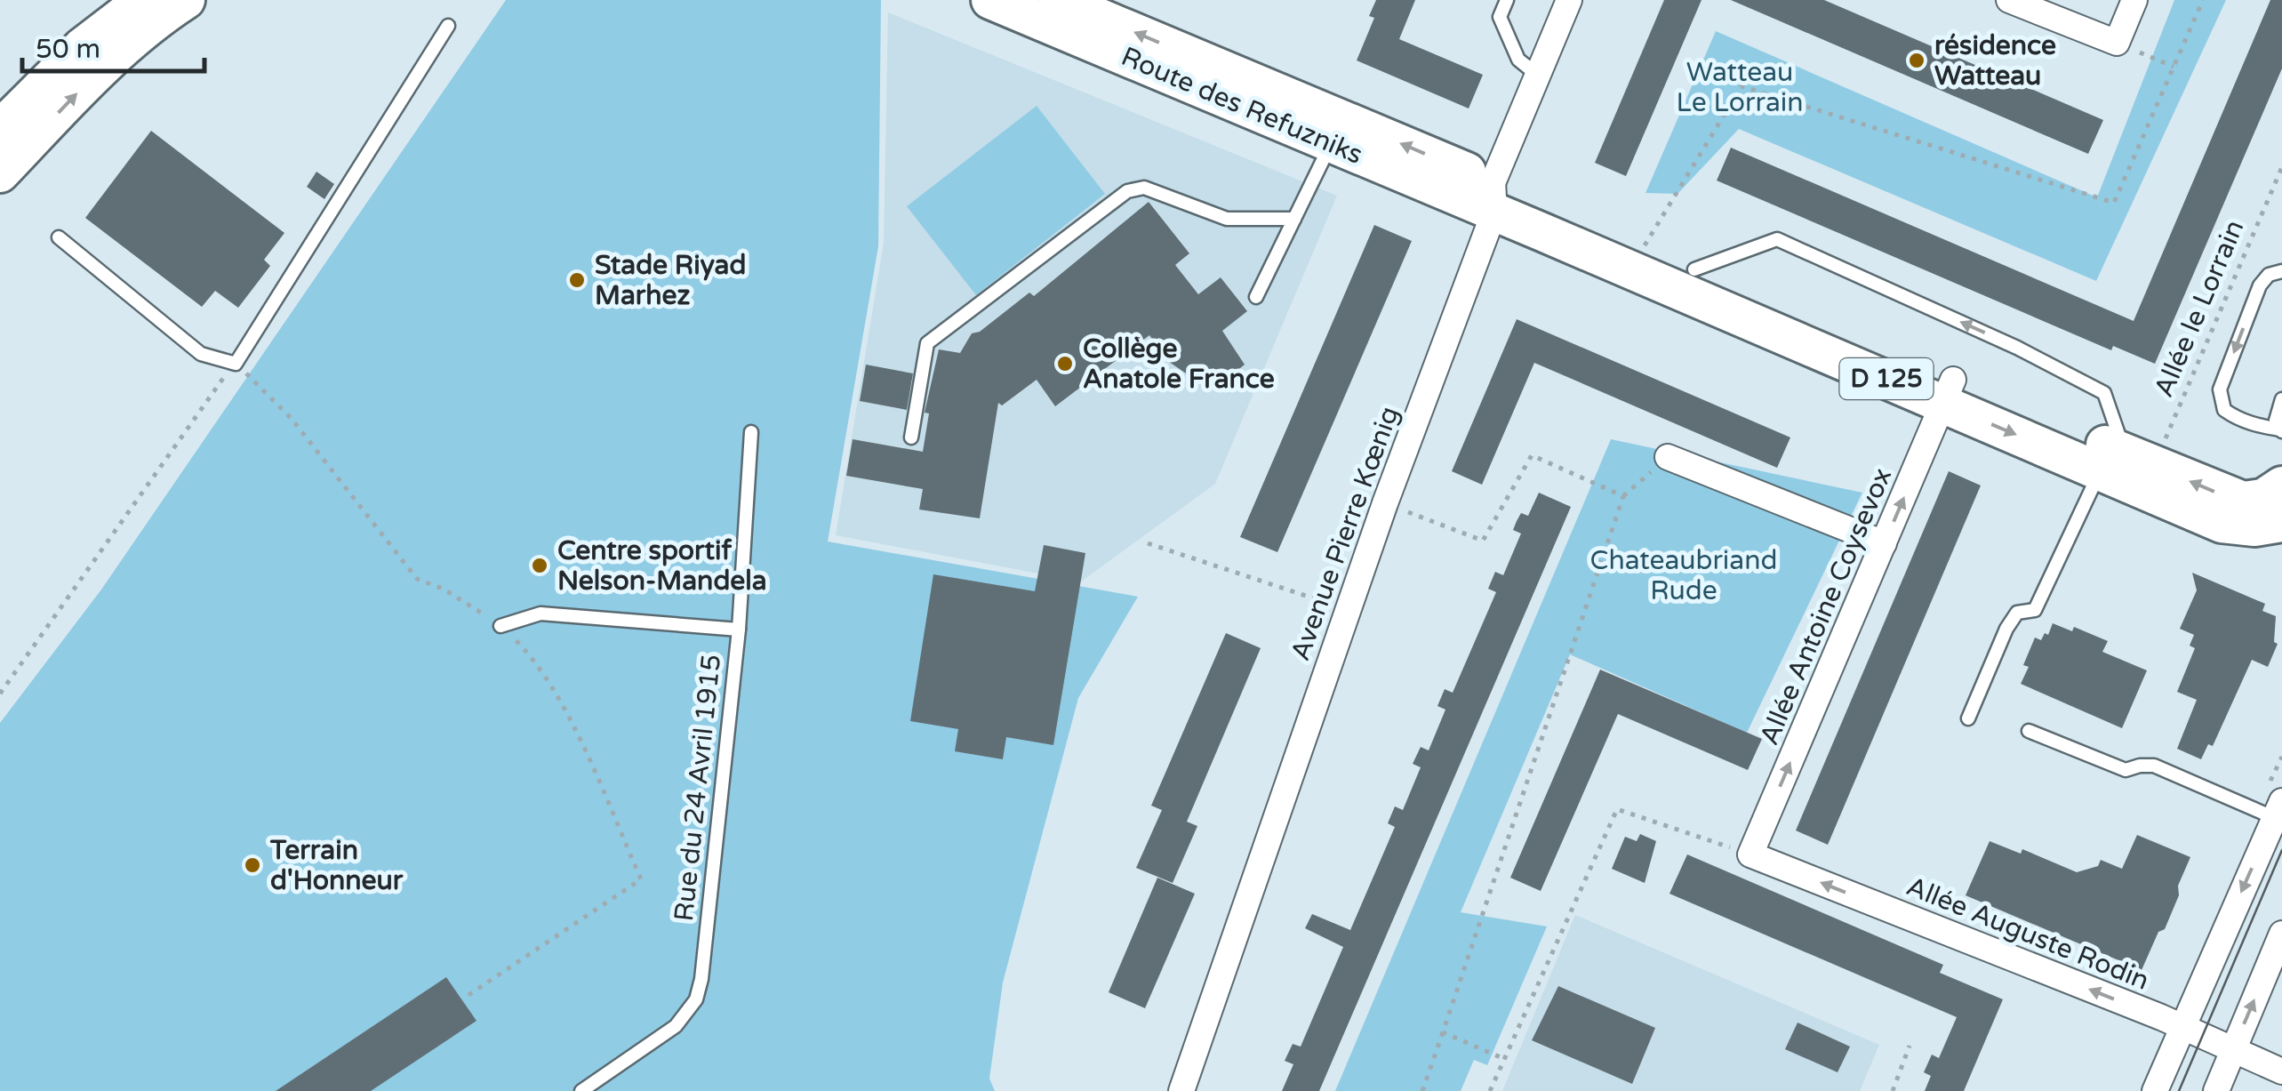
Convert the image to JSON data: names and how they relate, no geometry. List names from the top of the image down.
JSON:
{
  "streets": {
    "main road": ["Route des Refuzniks", "D 125"],
    "street": ["Avenue Pierre Kœnig", "Allée Antoine Coysevox", "Allée Auguste Rodin"],
    "lane": ["Rue du 24 Avril 1915"],
    "path": ["Allée le Lorrain"]
  },
  "crossings": [
    ["Route des Refuzniks", "D 125"],
    ["Route des Refuzniks", "Avenue Pierre Kœnig"],
    ["Allée le Lorrain", "D 125"],
    ["D 125", "Avenue Pierre Kœnig"],
    ["D 125", "Allée Antoine Coysevox"],
    ["Allée Antoine Coysevox", "Allée Auguste Rodin"]
  ],
  "one_way": ["Allée Antoine Coysevox", "Allée Auguste Rodin"],
  "parks": ["Watteau Le Lorrain", "Chateaubriand Rude"],
  "places": [
    "résidence Watteau",
    "Stade Riyad Marhez",
    "Collège Anatole France",
    "Centre sportif Nelson-Mandela",
    "Terrain d'Honneur"
  ],
  "scale_bar": "50 m"
}
